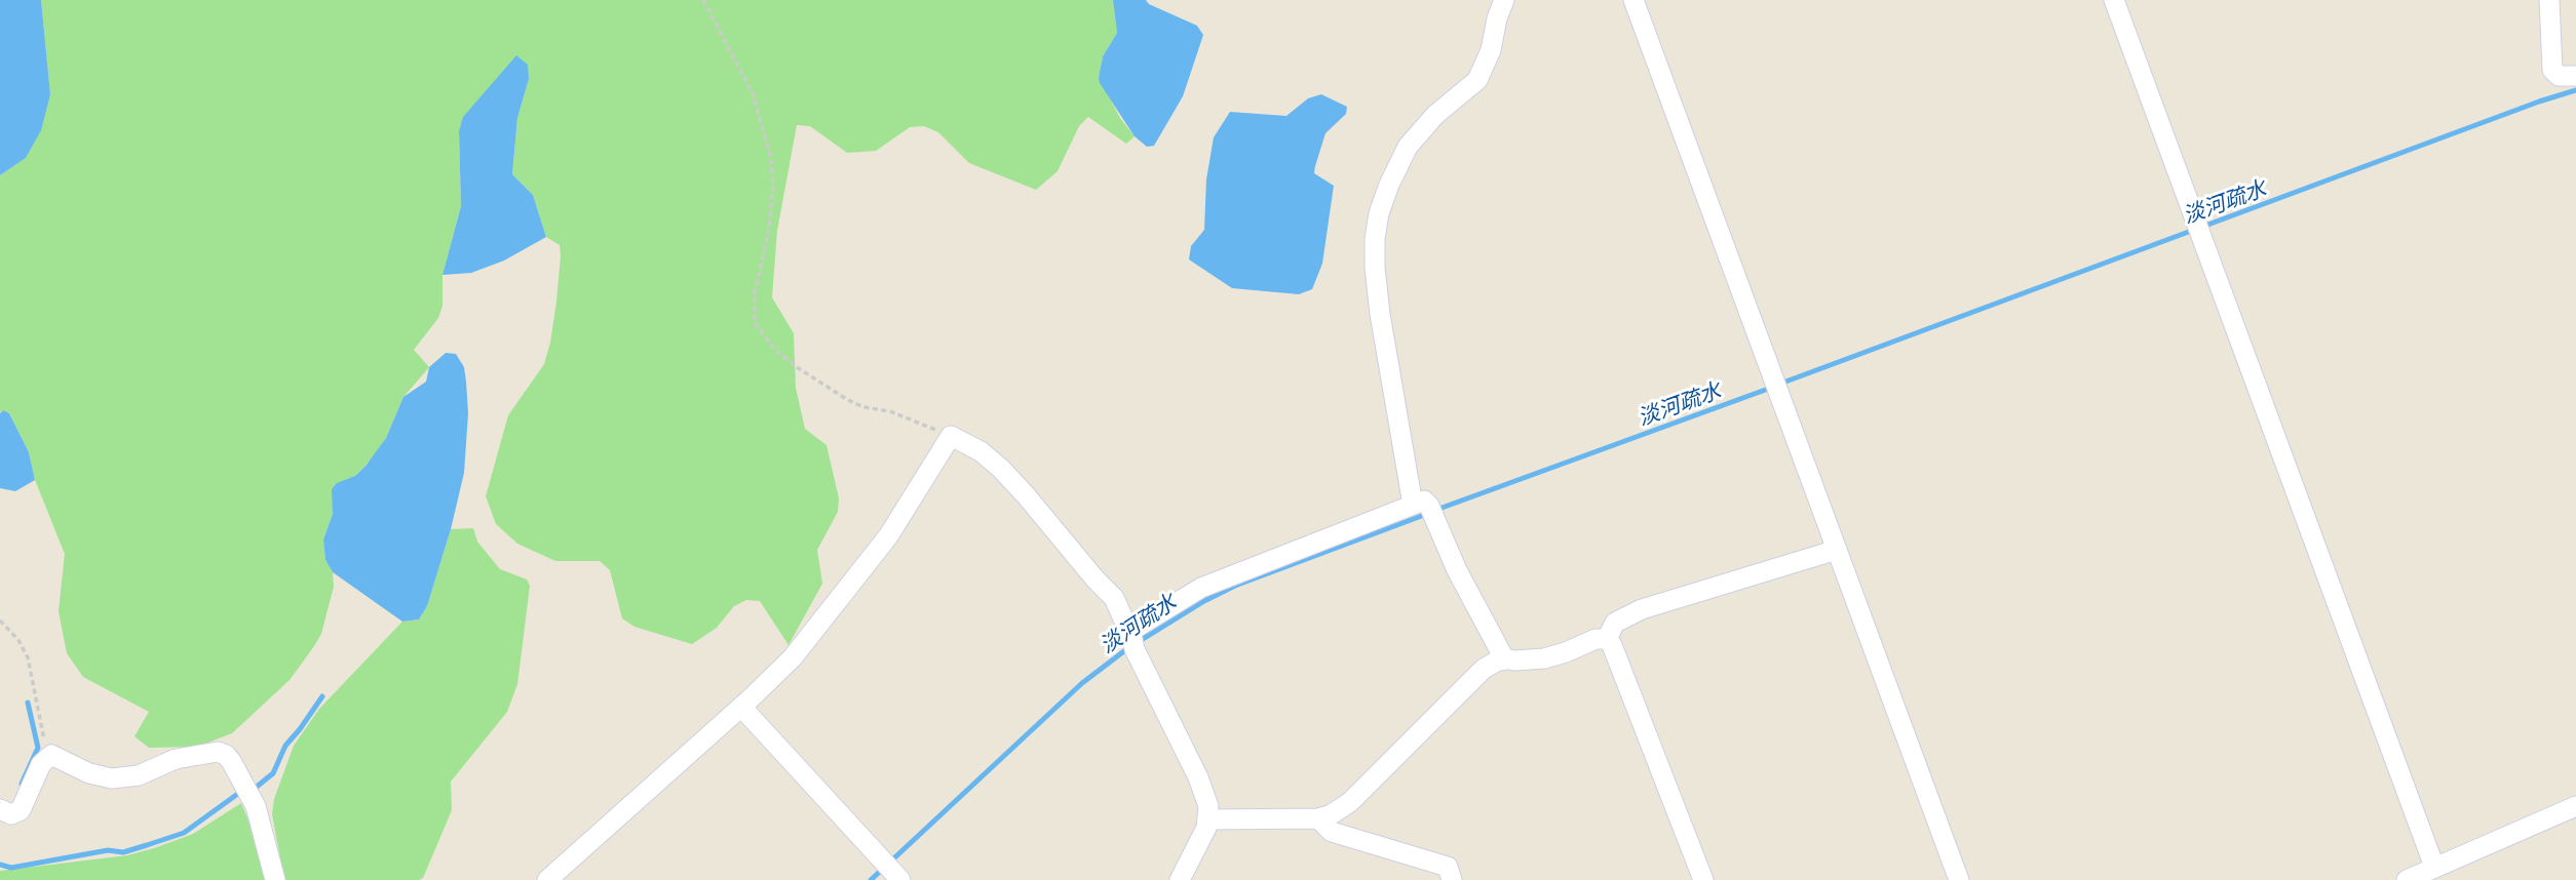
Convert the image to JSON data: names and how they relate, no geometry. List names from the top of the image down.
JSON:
{
  "water": ["淡河疏水"]
}
